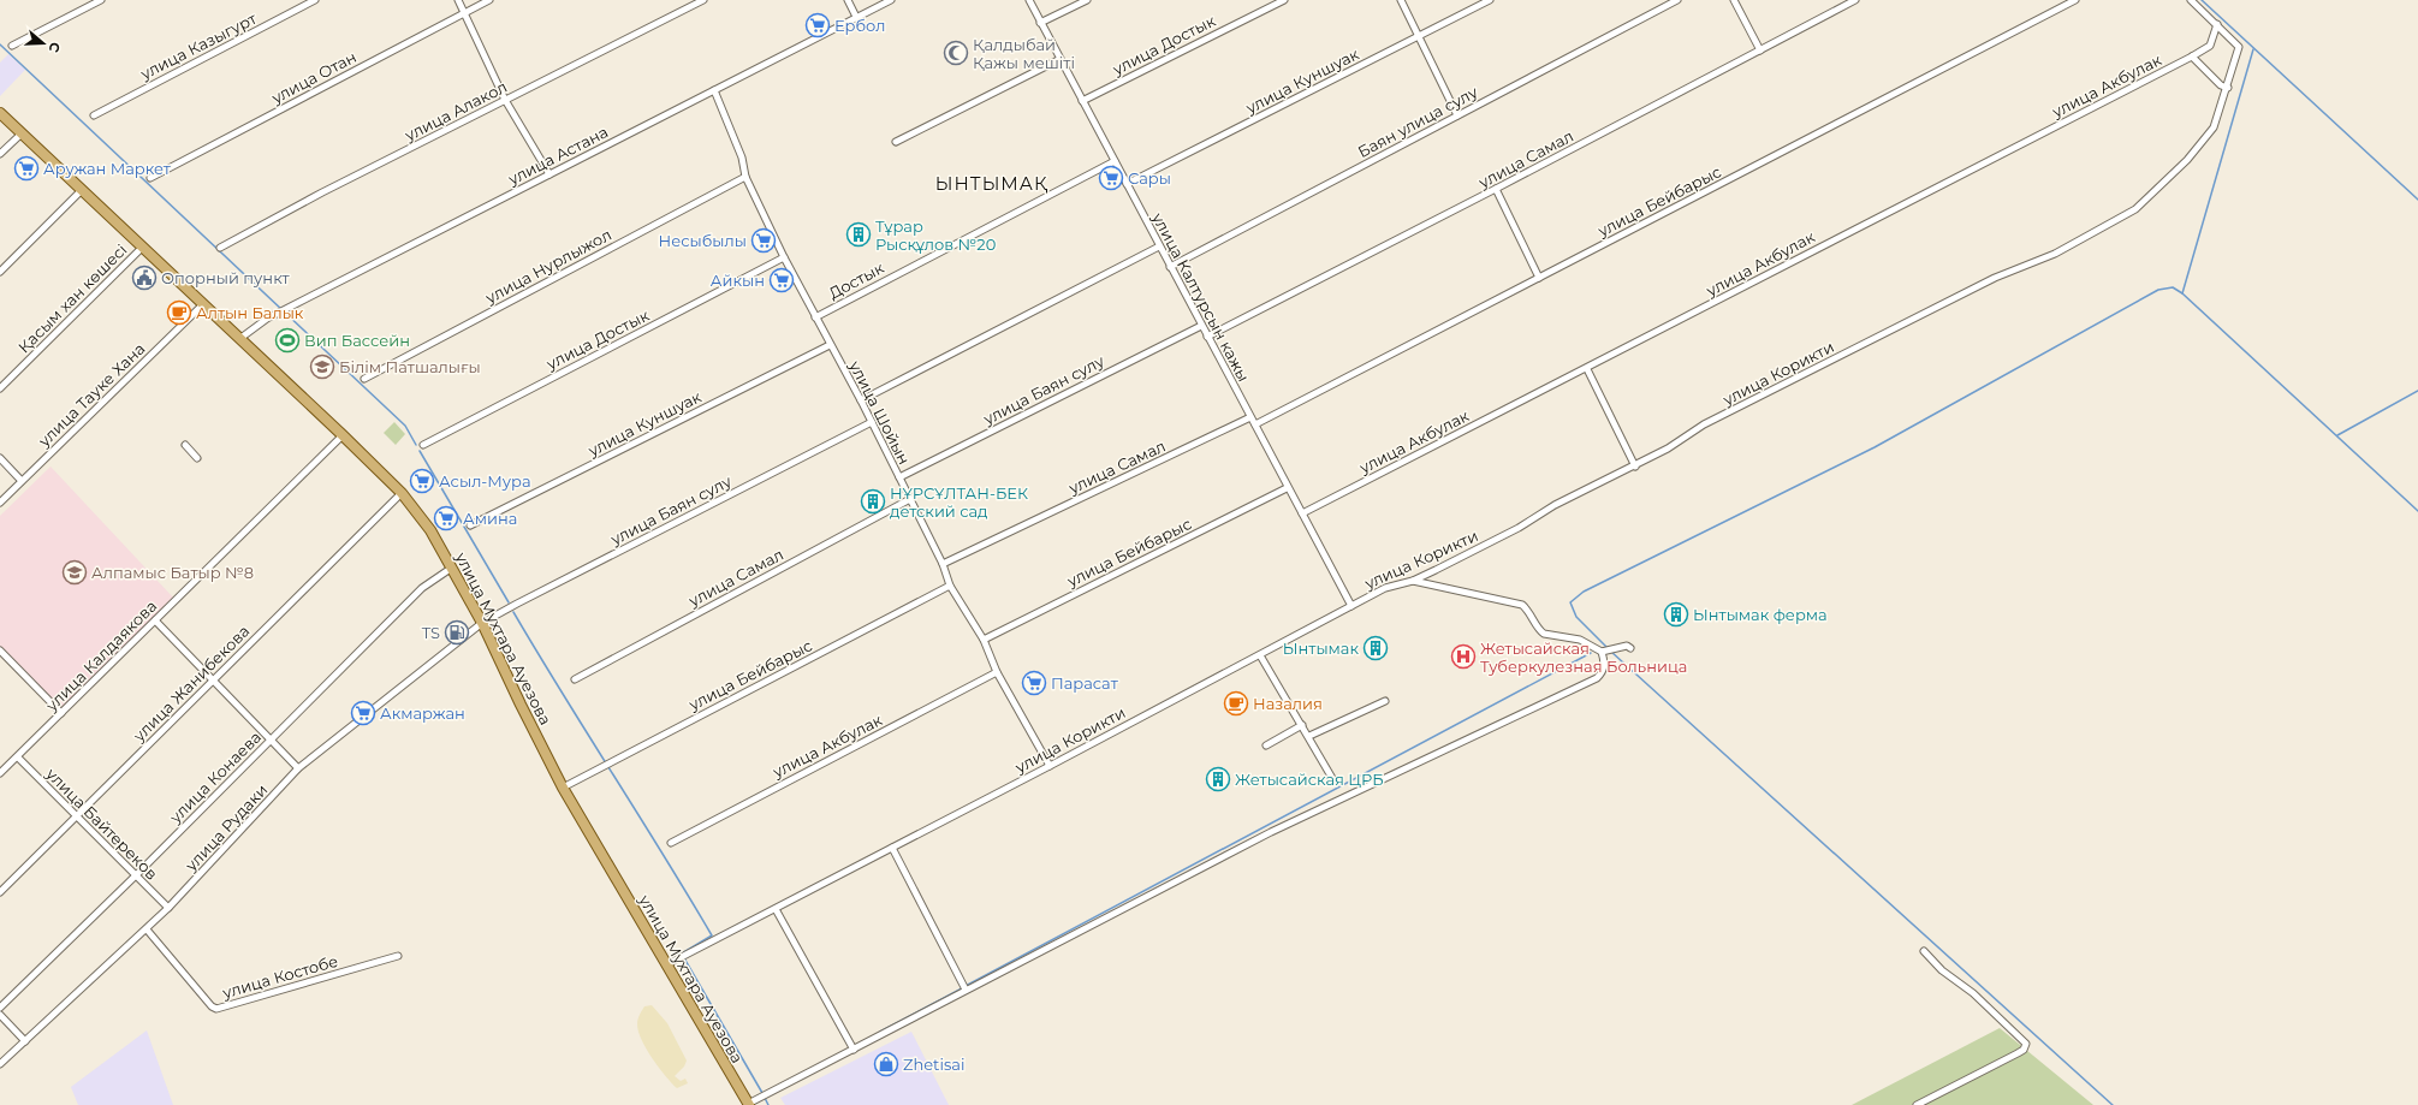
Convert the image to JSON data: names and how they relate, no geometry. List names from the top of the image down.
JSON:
{
  "streets": {
    "main road": ["улица Мухтара Ауезова"],
    "street": [
      "улица Достык",
      "улица Казыгурт",
      "улица Отан",
      "улица Куншуак",
      "улица Акбулак",
      "улица Алакол",
      "Баян улица сулу",
      "улица Астана",
      "улица Самал",
      "улица Бейбарыс",
      "улица Нурлыжол",
      "Достык",
      "улица Калтурсын кажы",
      "Қасым хан көшесі",
      "улица Корикти",
      "улица Баян сулу",
      "улица Тауке Хана",
      "улица Шойын",
      "улица Калдаякова",
      "улица Жанибекова",
      "улица Конаева",
      "улица Байтереков",
      "улица Рудаки",
      "улица Костобе"
    ]
  },
  "crossings": [
    ["улица Достык", "улица Калтурсын кажы"],
    ["улица Достык", "улица Шойын"],
    ["улица Куншуак", "улица Калтурсын кажы"],
    ["улица Куншуак", "улица Шойын"],
    ["улица Акбулак", "улица Калтурсын кажы"],
    ["улица Акбулак", "улица Корикти"],
    ["улица Акбулак", "улица Шойын"],
    ["Баян улица сулу", "улица Калтурсын кажы"],
    ["улица Астана", "улица Шойын"],
    ["улица Астана", "улица Мухтара Ауезова"],
    ["улица Самал", "улица Калтурсын кажы"],
    ["улица Самал", "улица Шойын"],
    ["улица Бейбарыс", "улица Калтурсын кажы"],
    ["улица Бейбарыс", "улица Шойын"],
    ["улица Бейбарыс", "улица Мухтара Ауезова"],
    ["улица Нурлыжол", "улица Шойын"],
    ["Достык", "улица Калтурсын кажы"],
    ["Достык", "улица Шойын"],
    ["улица Калтурсын кажы", "улица Корикти"],
    ["улица Калтурсын кажы", "улица Баян сулу"],
    ["Қасым хан көшесі", "улица Мухтара Ауезова"],
    ["улица Корикти", "улица Шойын"],
    ["улица Корикти", "улица Мухтара Ауезова"],
    ["улица Баян сулу", "улица Шойын"],
    ["улица Баян сулу", "улица Мухтара Ауезова"],
    ["улица Баян сулу", "улица Рудаки"],
    ["улица Тауке Хана", "улица Мухтара Ауезова"],
    ["улица Мухтара Ауезова", "улица Калдаякова"],
    ["улица Мухтара Ауезова", "улица Жанибекова"],
    ["улица Мухтара Ауезова", "улица Конаева"],
    ["улица Мухтара Ауезова", "улица Рудаки"],
    ["улица Калдаякова", "улица Байтереков"],
    ["улица Жанибекова", "улица Байтереков"],
    ["улица Конаева", "улица Байтереков"],
    ["улица Байтереков", "улица Рудаки"],
    ["улица Рудаки", "улица Костобе"]
  ],
  "districts": ["ЫНТЫМАҚ"],
  "places": {
    "supermarket": [
      "Ербол",
      "Аружан Маркет",
      "Сары",
      "Несыбылы",
      "Айкын",
      "Асыл-Мура",
      "Амина",
      "Парасат",
      "Акмаржан"
    ],
    "mosque": ["Қалдыбай Қажы мешіті"],
    "building": [
      "Тұрар Рысқұлов №20",
      "НҰРСҰЛТАН-БЕК детский сад",
      "Ынтымак ферма",
      "Ынтымак",
      "Жетысайская ЦРБ"
    ],
    "public building": ["Опорный пункт"],
    "cafe": ["Алтын Балык", "Назалия"],
    "sports": ["Вип Бассейн"],
    "school or university": ["Білім Патшалығы", "Алпамыс Батыр №8"],
    "fuel station": ["TS"],
    "hospital": ["Жетысайская Туберкулезная Больница"],
    "shop": ["Zhetisai"]
  },
  "north": "right"
}
